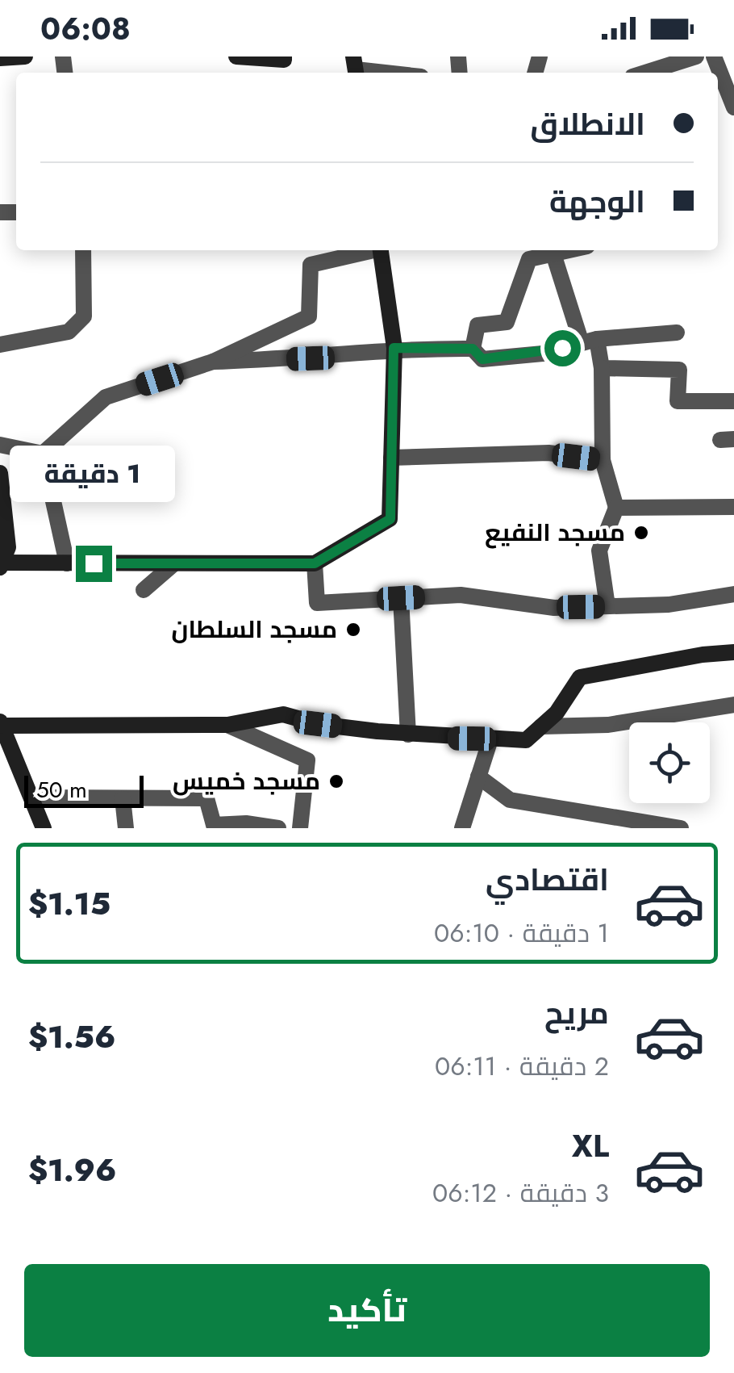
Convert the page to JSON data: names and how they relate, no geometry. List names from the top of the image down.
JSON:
{
  "places": ["مسجد النفيع", "مسجد السلطان", "مسجد خميس"],
  "scale_bar": "50 m",
  "page": {
    "status": "06:08",
    "banner": ["الانطلاق", "الوجهة"],
    "bubble": "1 دقيقة",
    "scale": "50 m",
    "list": [
      {
        "name": "اقتصادي",
        "note": "1 دقيقة · 06:10",
        "value": "$1.15"
      },
      {
        "name": "مريح",
        "note": "2 دقيقة · 06:11",
        "value": "$1.56"
      },
      {
        "name": "XL",
        "note": "3 دقيقة · 06:12",
        "value": "$1.96"
      }
    ],
    "buttons": "تأكيد"
  }
}
